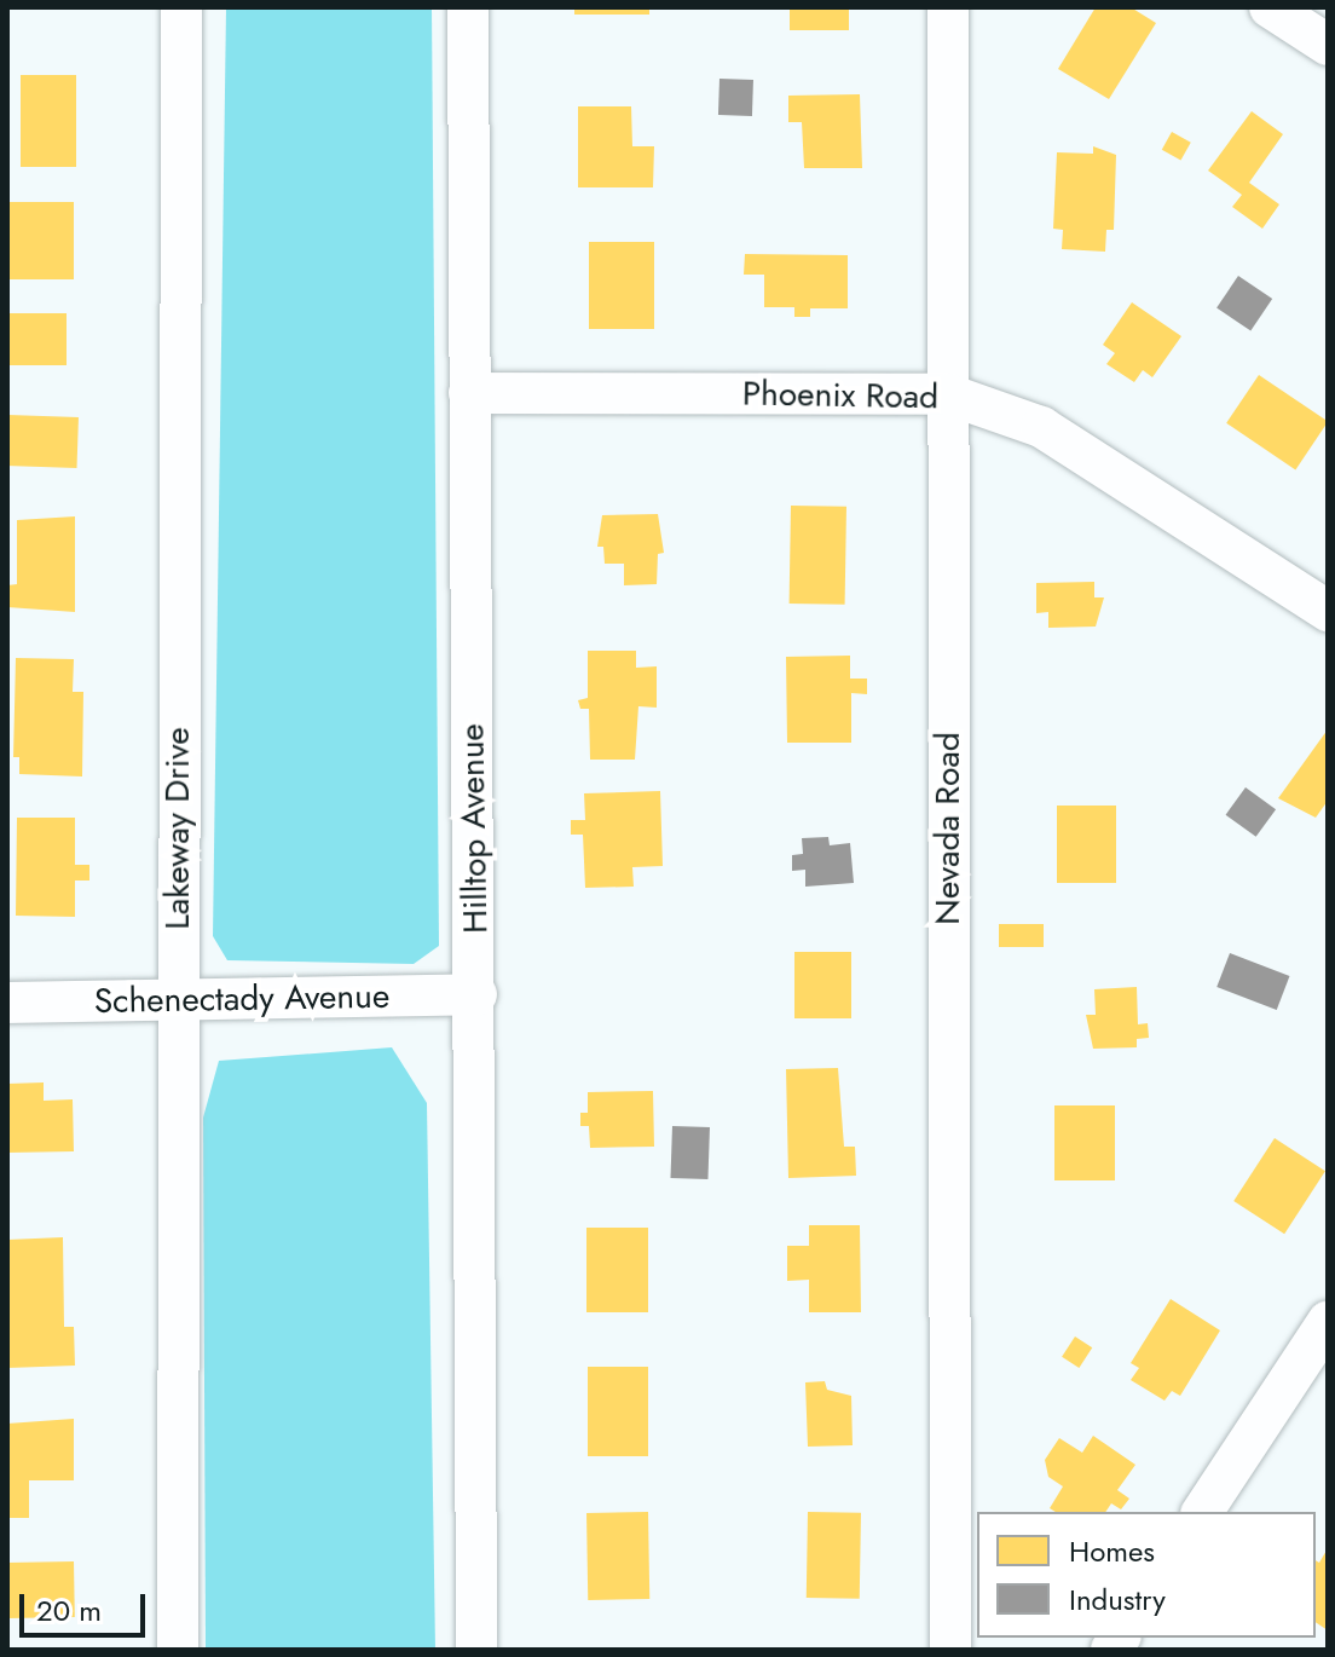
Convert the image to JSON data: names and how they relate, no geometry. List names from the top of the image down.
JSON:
{
  "streets": {
    "street": [
      "Phoenix Road",
      "Lakeway Drive",
      "Hilltop Avenue",
      "Nevada Road",
      "Schenectady Avenue"
    ]
  },
  "crossings": [
    ["Phoenix Road", "Hilltop Avenue"],
    ["Phoenix Road", "Nevada Road"],
    ["Lakeway Drive", "Schenectady Avenue"],
    ["Hilltop Avenue", "Schenectady Avenue"]
  ],
  "legend": ["Homes", "Industry"],
  "scale_bar": "20 m"
}
